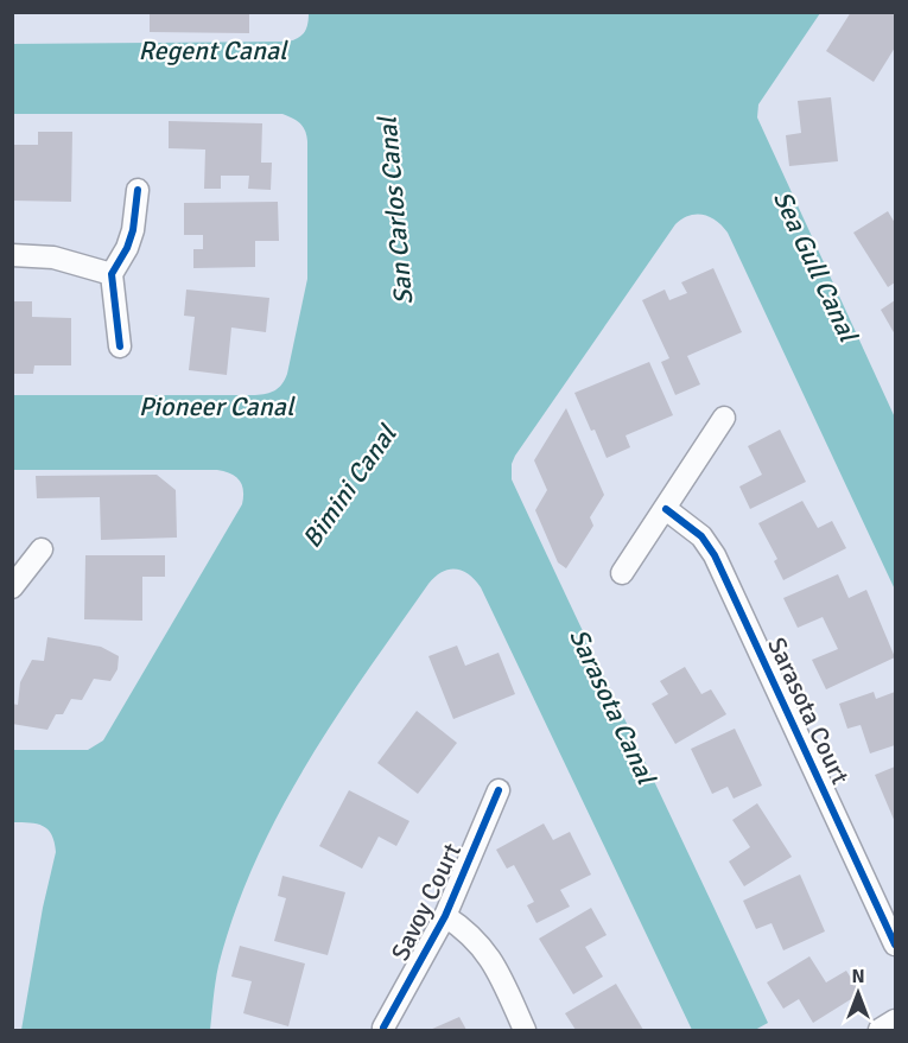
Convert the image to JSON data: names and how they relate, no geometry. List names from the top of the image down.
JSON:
{
  "streets": {
    "street": ["Sarasota Court", "Savoy Court"]
  },
  "water": [
    "Regent Canal",
    "San Carlos Canal",
    "Sea Gull Canal",
    "Pioneer Canal",
    "Bimini Canal",
    "Sarasota Canal"
  ],
  "north": "top"
}
